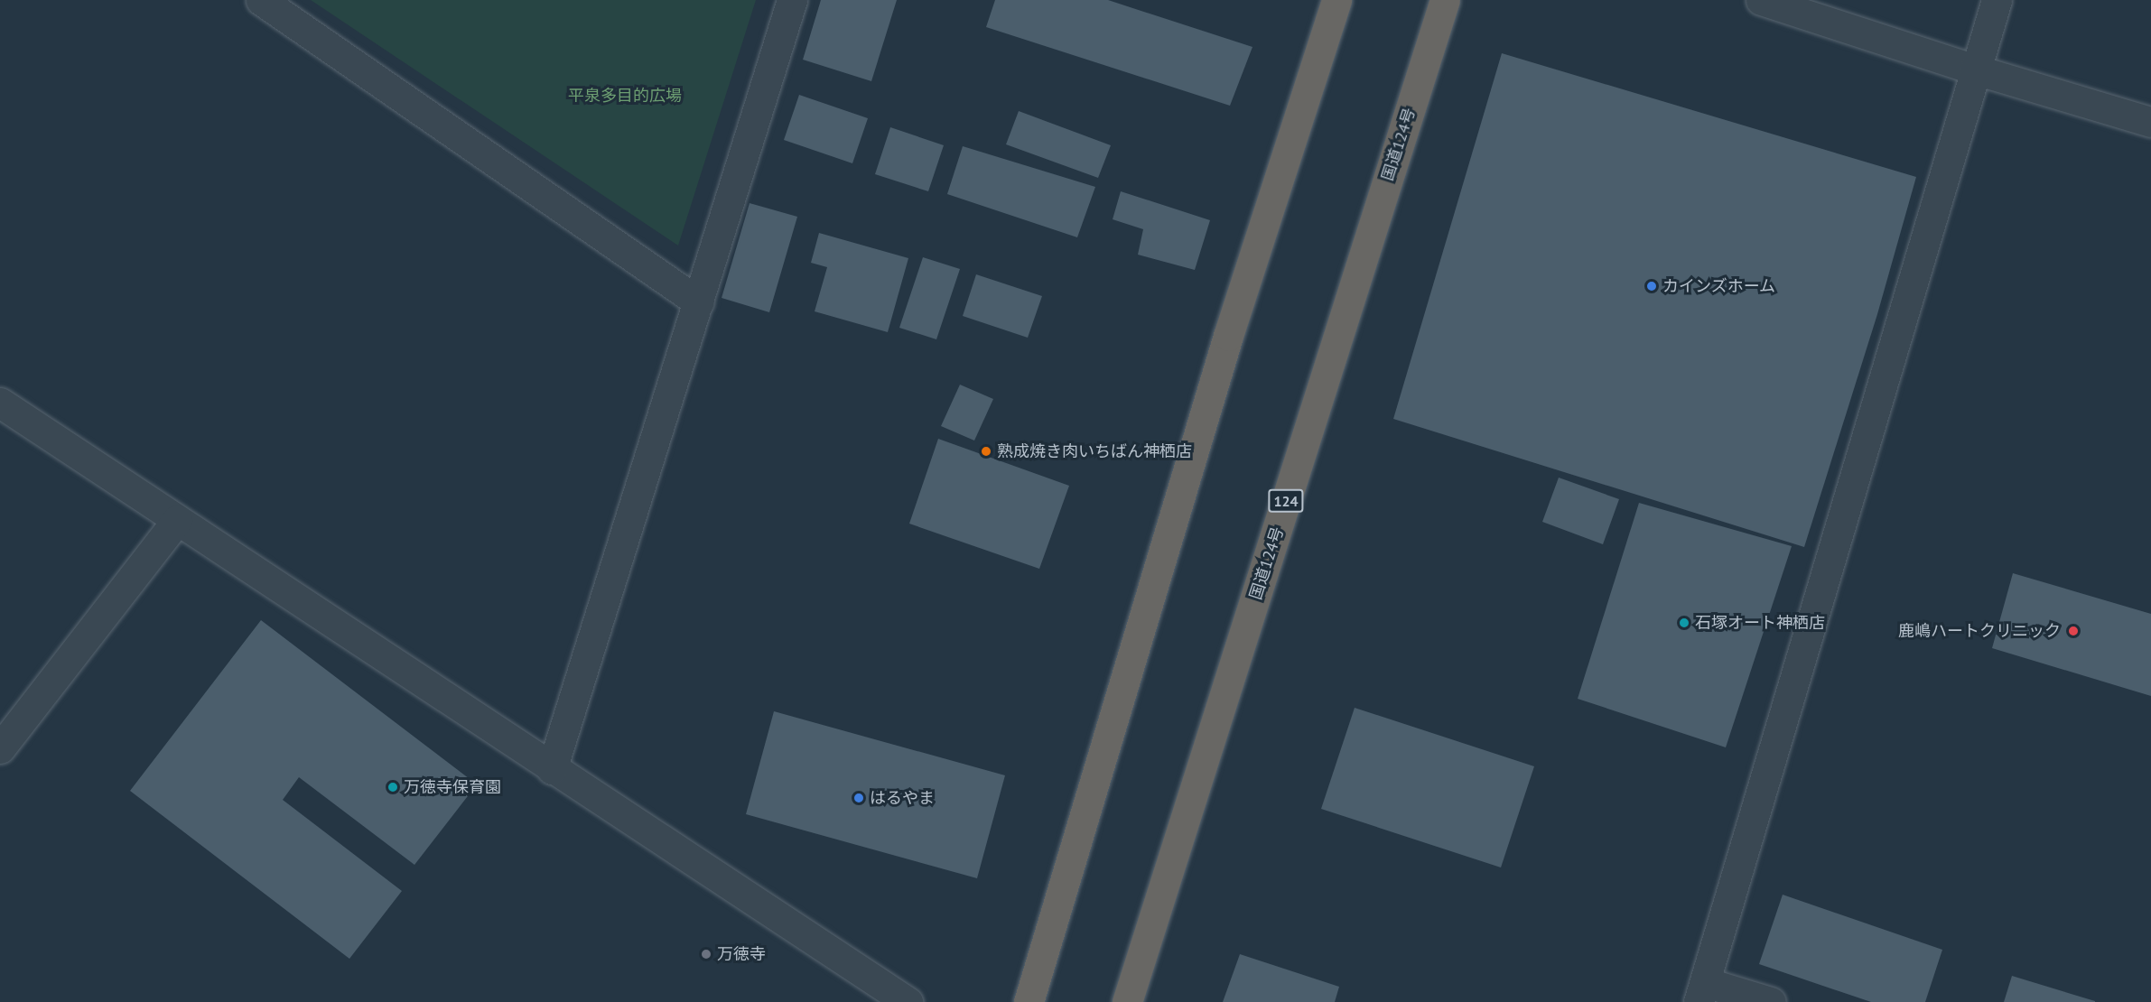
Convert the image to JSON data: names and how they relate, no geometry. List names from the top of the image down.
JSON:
{
  "streets": {
    "highway": ["国道124号", "124"]
  },
  "parks": ["平泉多目的広場"],
  "places": [
    "カインズホーム",
    "熟成焼き肉いちばん神栖店",
    "石塚オート神栖店",
    "鹿嶋ハートクリニック",
    "万徳寺保育園",
    "はるやま",
    "万徳寺"
  ]
}
